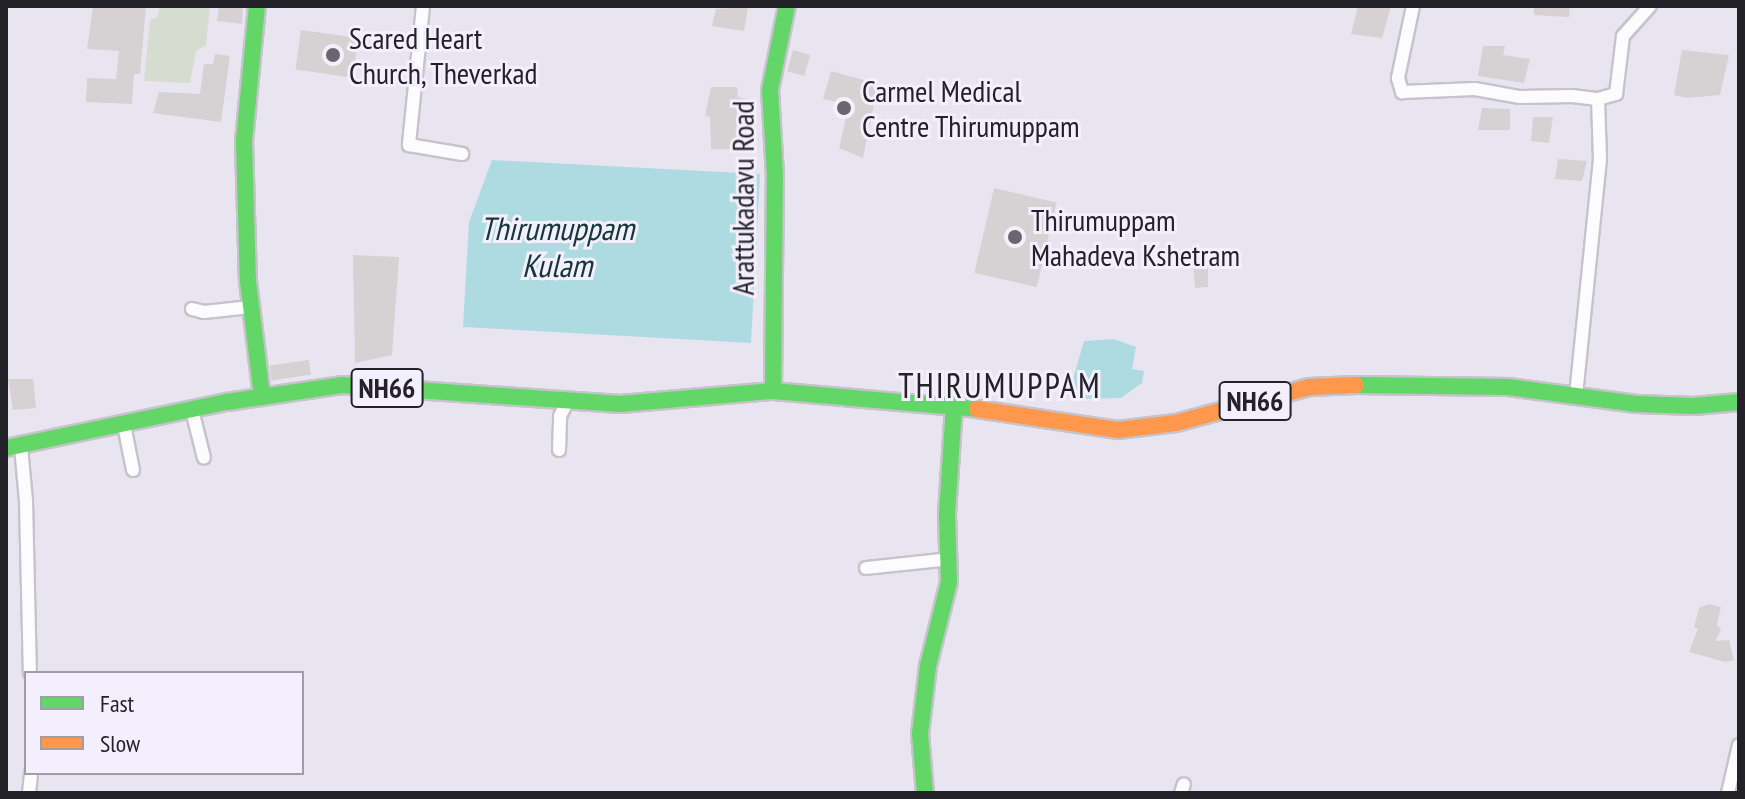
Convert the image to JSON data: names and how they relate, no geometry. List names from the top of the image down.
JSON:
{
  "streets": {
    "main road": ["Arattukadavu Road", "NH66"]
  },
  "crossings": [
    ["Arattukadavu Road", "NH66"]
  ],
  "districts": ["THIRUMUPPAM"],
  "water": ["Thirumuppam Kulam"],
  "places": ["Scared Heart Church, Theverkad", "Carmel Medical Centre Thirumuppam", "Thirumuppam Mahadeva Kshetram"],
  "legend": ["Fast", "Slow"]
}
